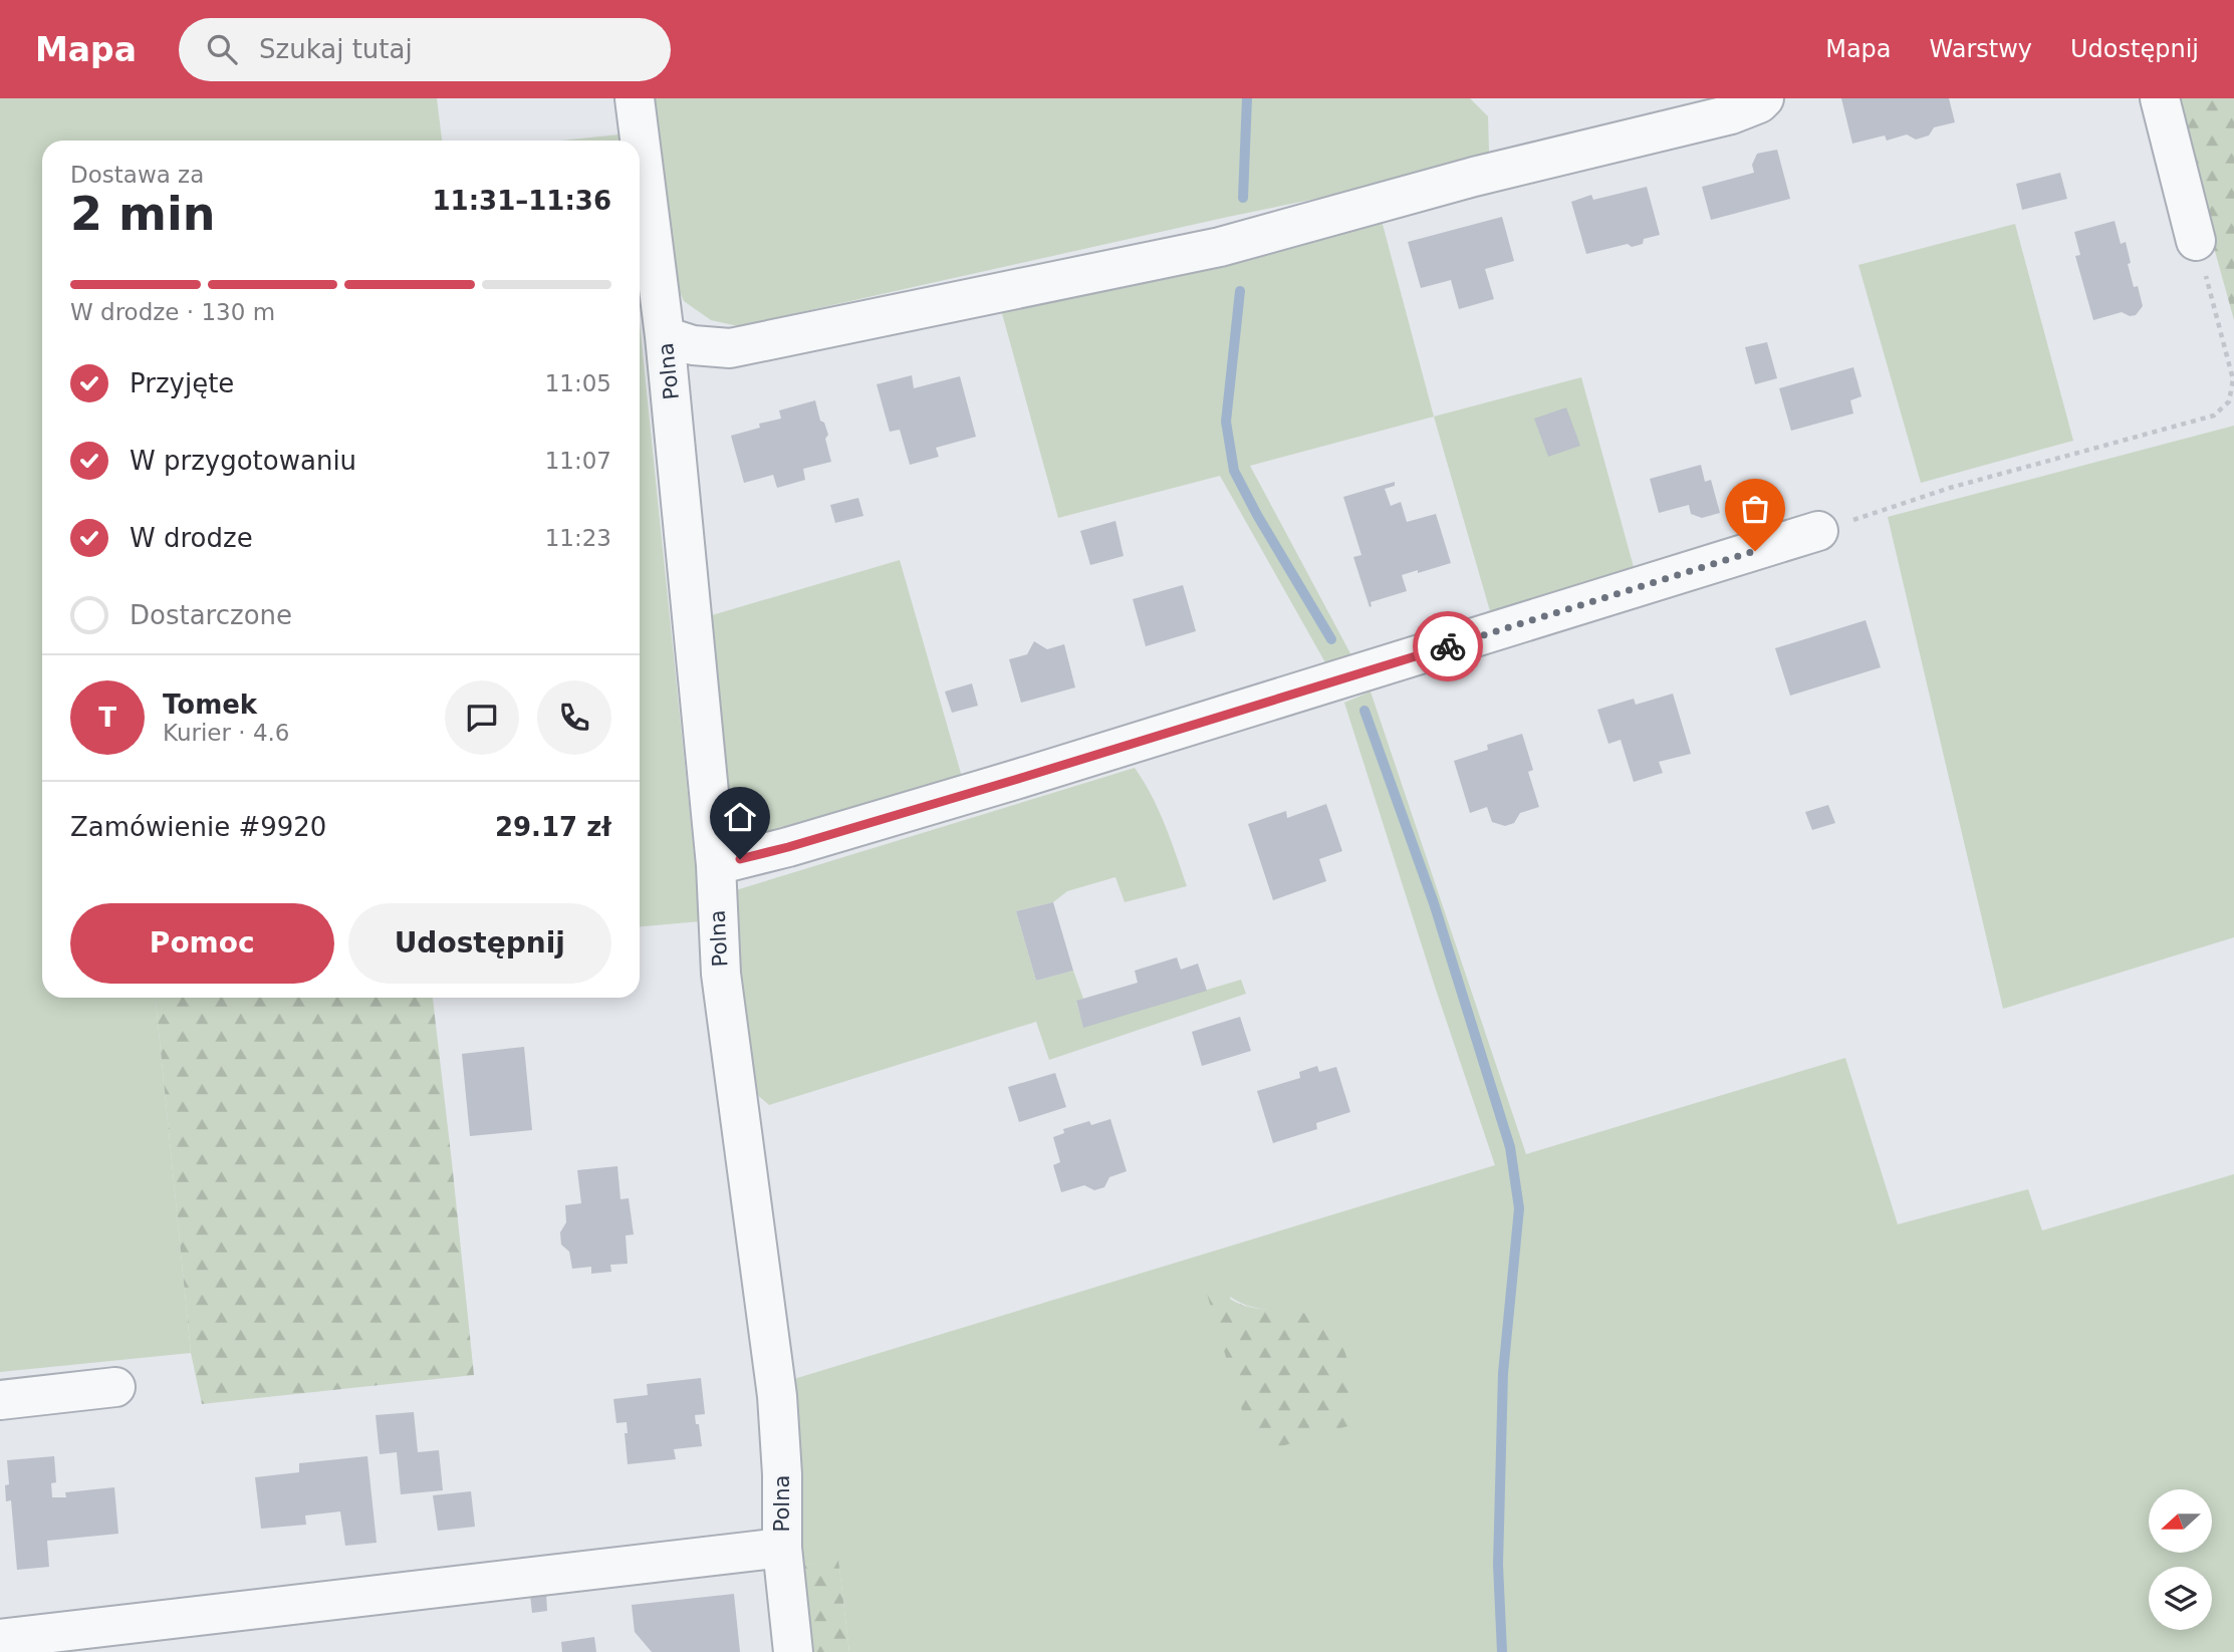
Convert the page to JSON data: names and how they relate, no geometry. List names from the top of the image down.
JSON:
{
  "streets": {
    "street": ["Polna"]
  },
  "north": "left",
  "page": {
    "header": "Mapa",
    "search": "Szukaj tutaj",
    "nav": ["Mapa", "Warstwy", "Udostępnij"],
    "heading": ["2 min", "Dostawa za", "11:31–11:36"],
    "panel": [
      "Tomek",
      "Kurier · 4.6",
      "Zamówienie #9920",
      "29.17 zł"
    ],
    "bar": "W drodze · 130 m",
    "list": [
      ["Przyjęte", "11:05"],
      ["W przygotowaniu", "11:07"],
      ["W drodze", "11:23"],
      "Dostarczone"
    ],
    "round": "T",
    "buttons": ["Pomoc", "Udostępnij"]
  }
}
